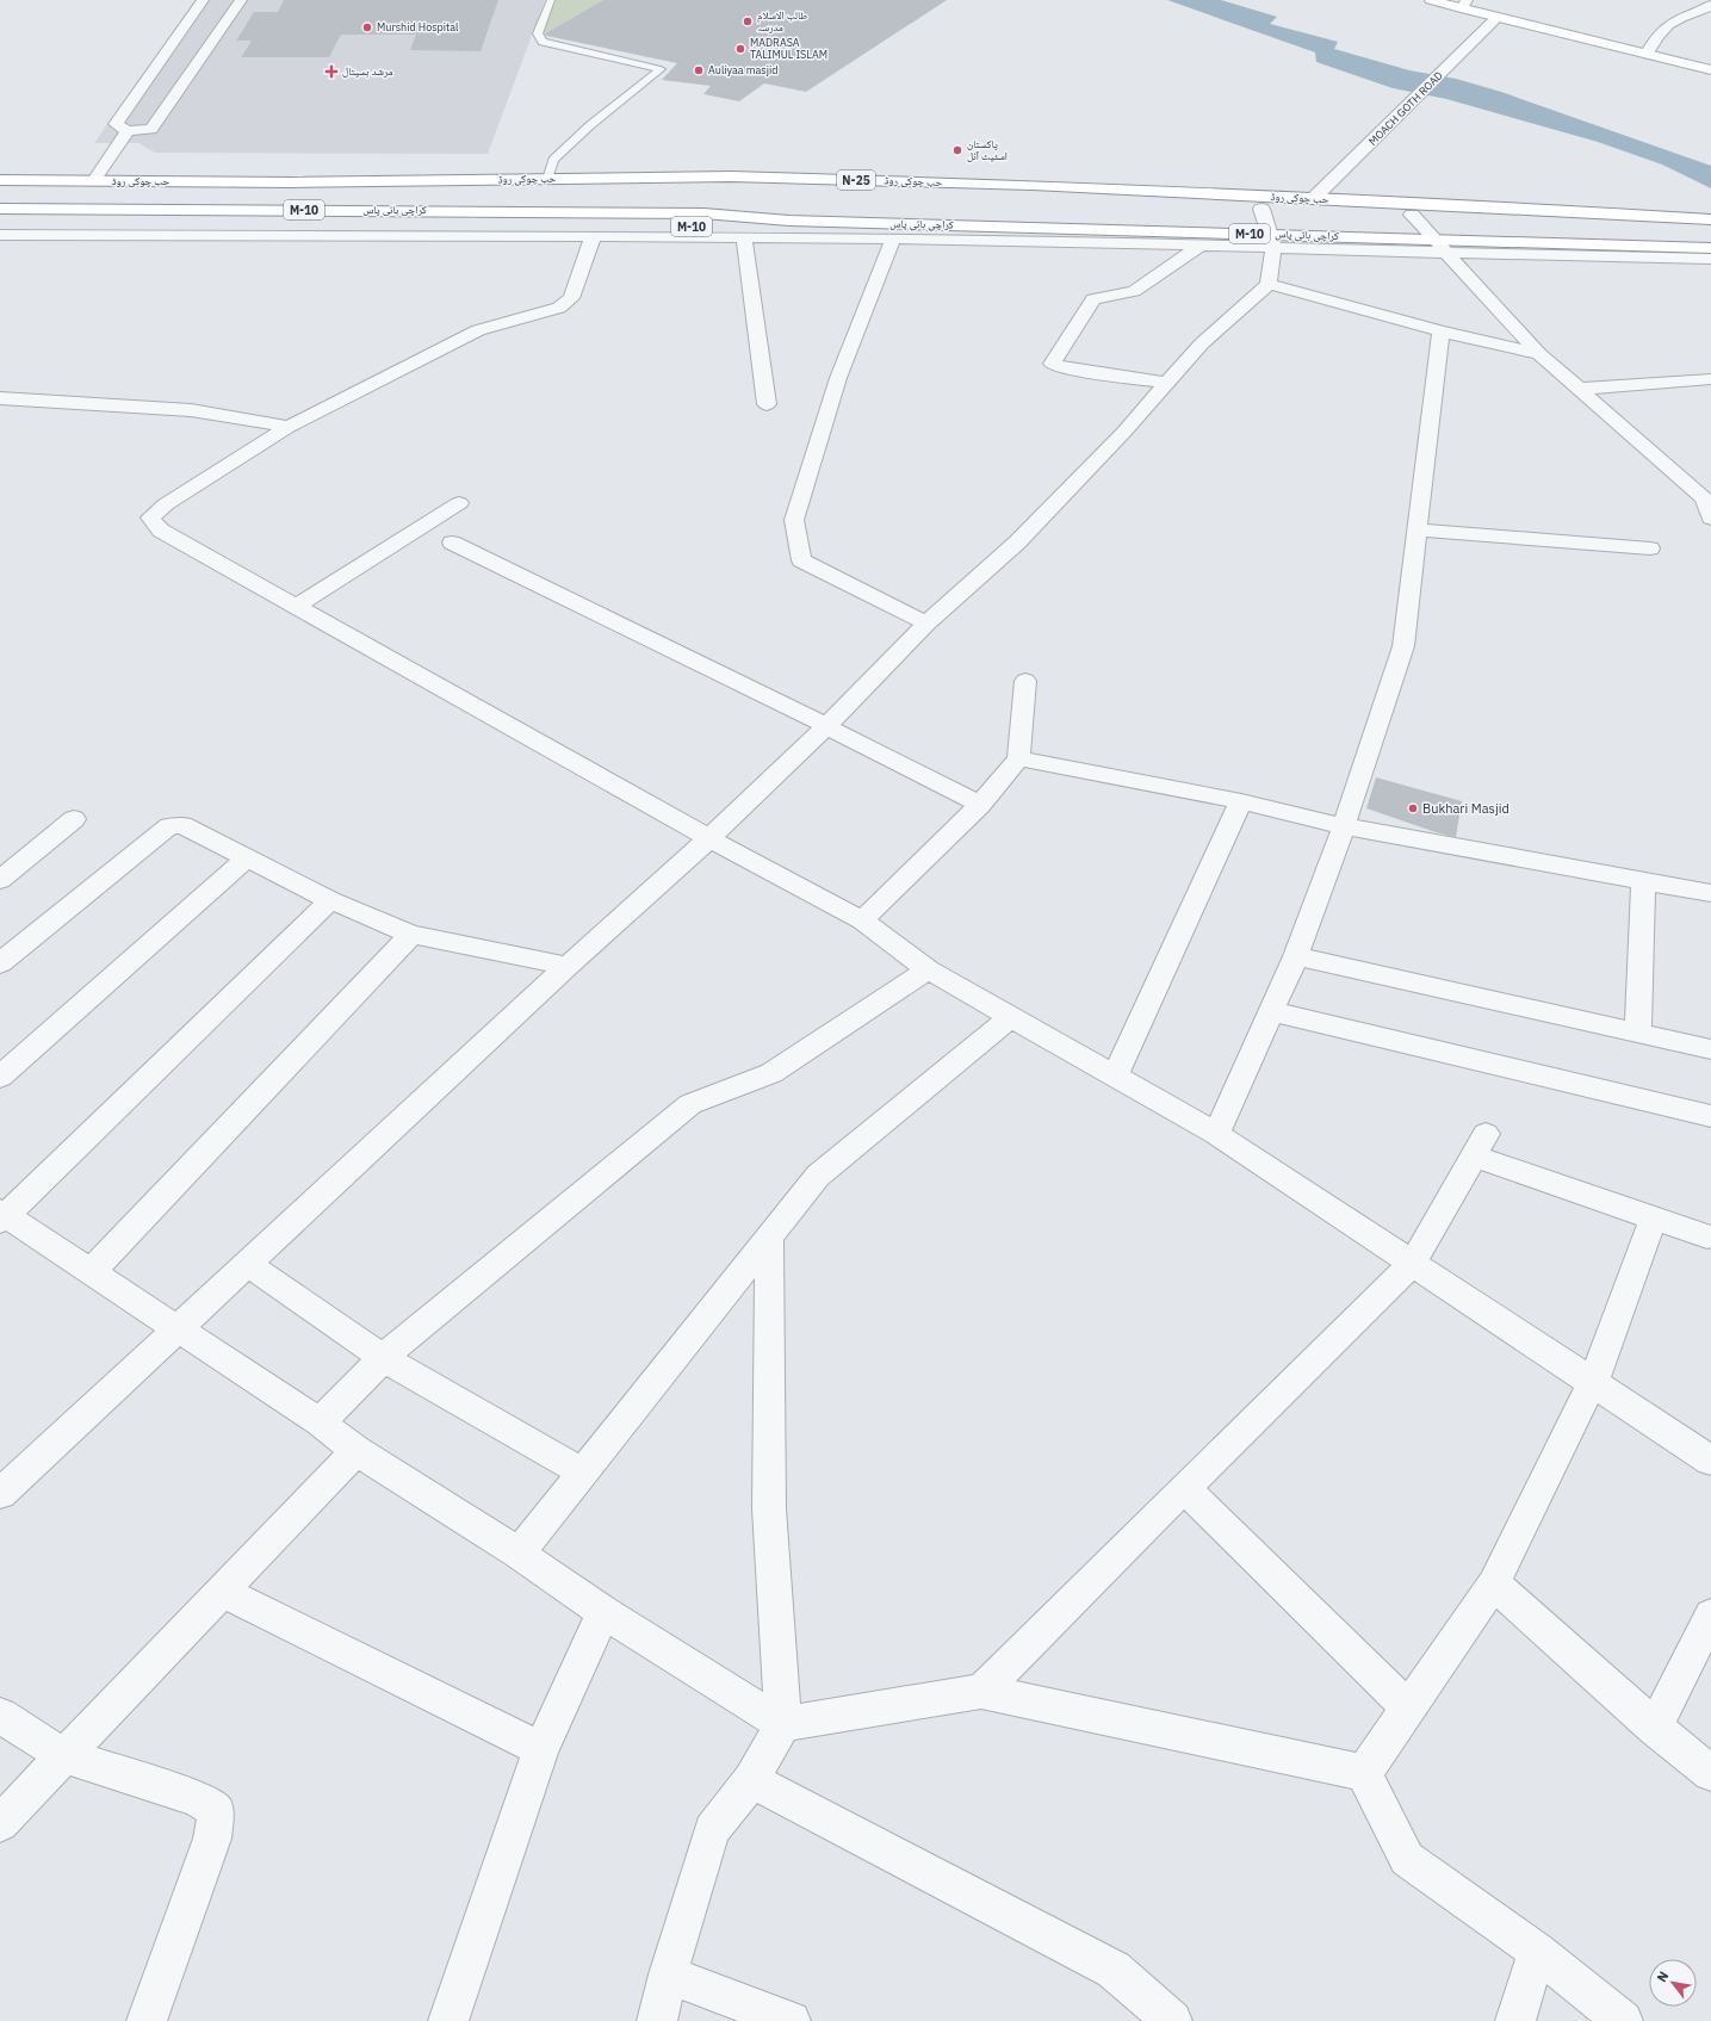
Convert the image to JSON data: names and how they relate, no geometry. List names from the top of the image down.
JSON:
{
  "streets": {
    "main road": [
      "حب چوکی روڈ",
      "N-25",
      "M-10",
      "کراچی بائی پاس"
    ],
    "street": ["MOACH GOTH ROAD"]
  },
  "crossings": [
    ["MOACH GOTH ROAD", "حب چوکی روڈ"]
  ],
  "places": {
    "other": [
      "طالب الاسلام مدرسہ",
      "Murshid Hospital",
      "MADRASA TALIMUL ISLAM",
      "Auliyaa masjid",
      "پاکستان اسٹیٹ آئل",
      "Bukhari Masjid"
    ],
    "health": ["مرشد ہسپتال"]
  },
  "north": "top left"
}
